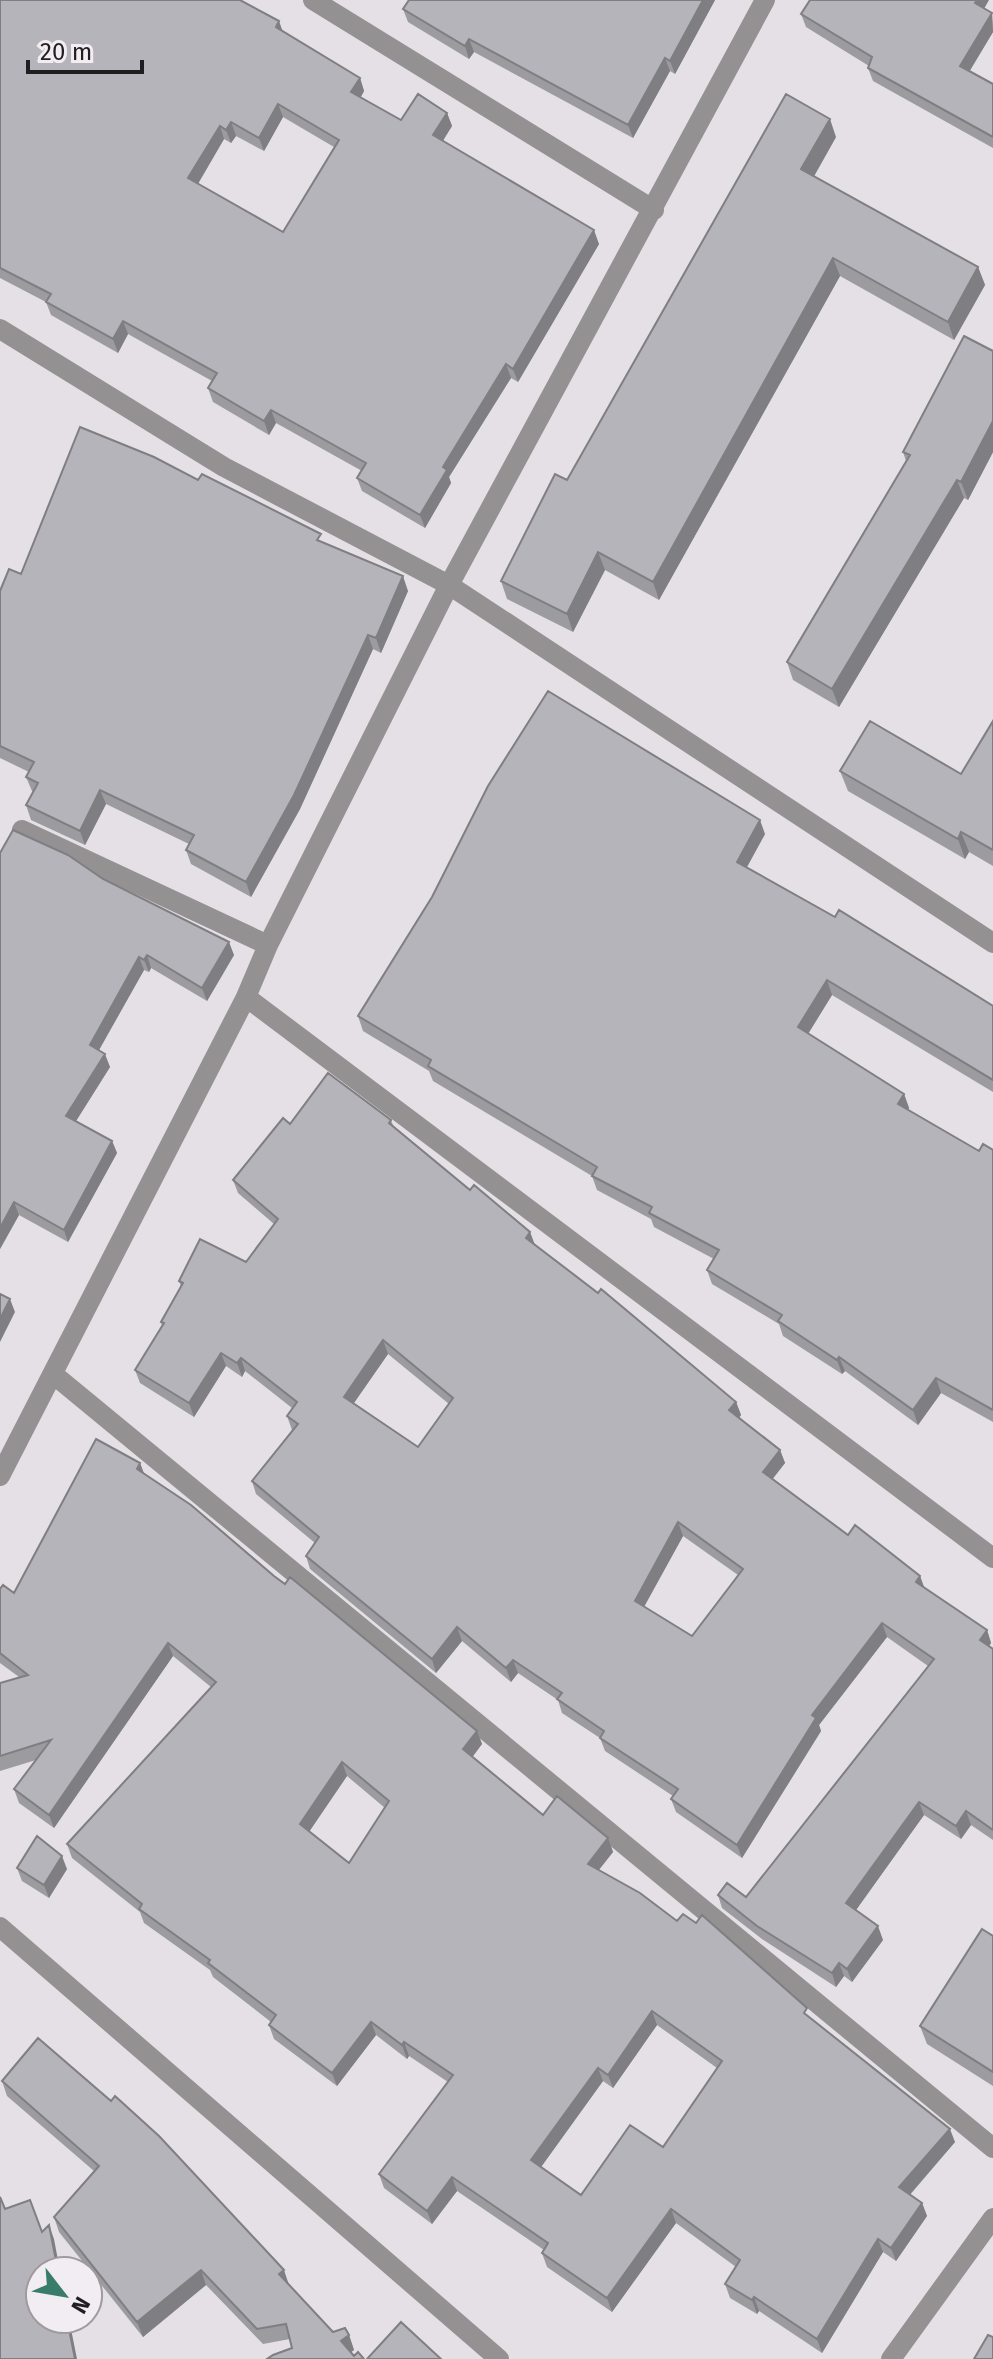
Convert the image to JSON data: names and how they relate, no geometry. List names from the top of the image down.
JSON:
{
  "scale_bar": "20 m",
  "north": "bottom right"
}
